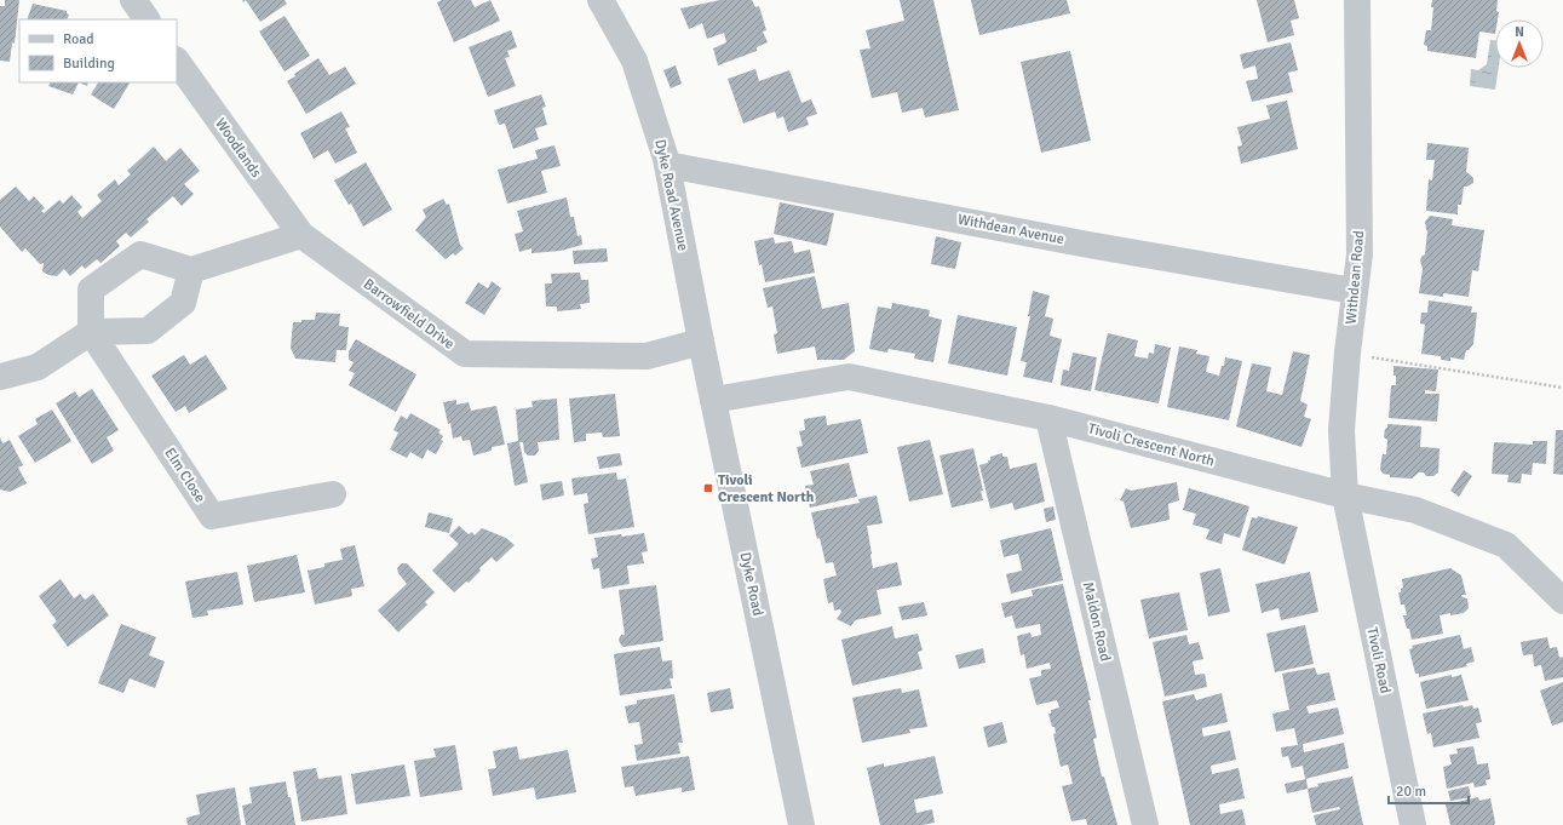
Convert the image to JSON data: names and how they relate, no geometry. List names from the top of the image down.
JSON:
{
  "streets": {
    "street": [
      "Woodlands",
      "Dyke Road Avenue",
      "Withdean Avenue",
      "Withdean Road",
      "Barrowfield Drive",
      "Tivoli Crescent North",
      "Elm Close",
      "Dyke Road",
      "Maldon Road",
      "Tivoli Road"
    ]
  },
  "crossings": [
    ["Woodlands", "Barrowfield Drive"],
    ["Dyke Road Avenue", "Withdean Avenue"],
    ["Dyke Road Avenue", "Barrowfield Drive"],
    ["Dyke Road Avenue", "Dyke Road"],
    ["Withdean Avenue", "Withdean Road"],
    ["Withdean Road", "Tivoli Crescent North"],
    ["Withdean Road", "Tivoli Road"],
    ["Barrowfield Drive", "Dyke Road"],
    ["Tivoli Crescent North", "Dyke Road"],
    ["Tivoli Crescent North", "Maldon Road"],
    ["Tivoli Crescent North", "Tivoli Road"]
  ],
  "places": {
    "transit": ["Tivoli Crescent North"]
  },
  "legend": ["Road", "Building"],
  "scale_bar": "20 m",
  "north": "top"
}
